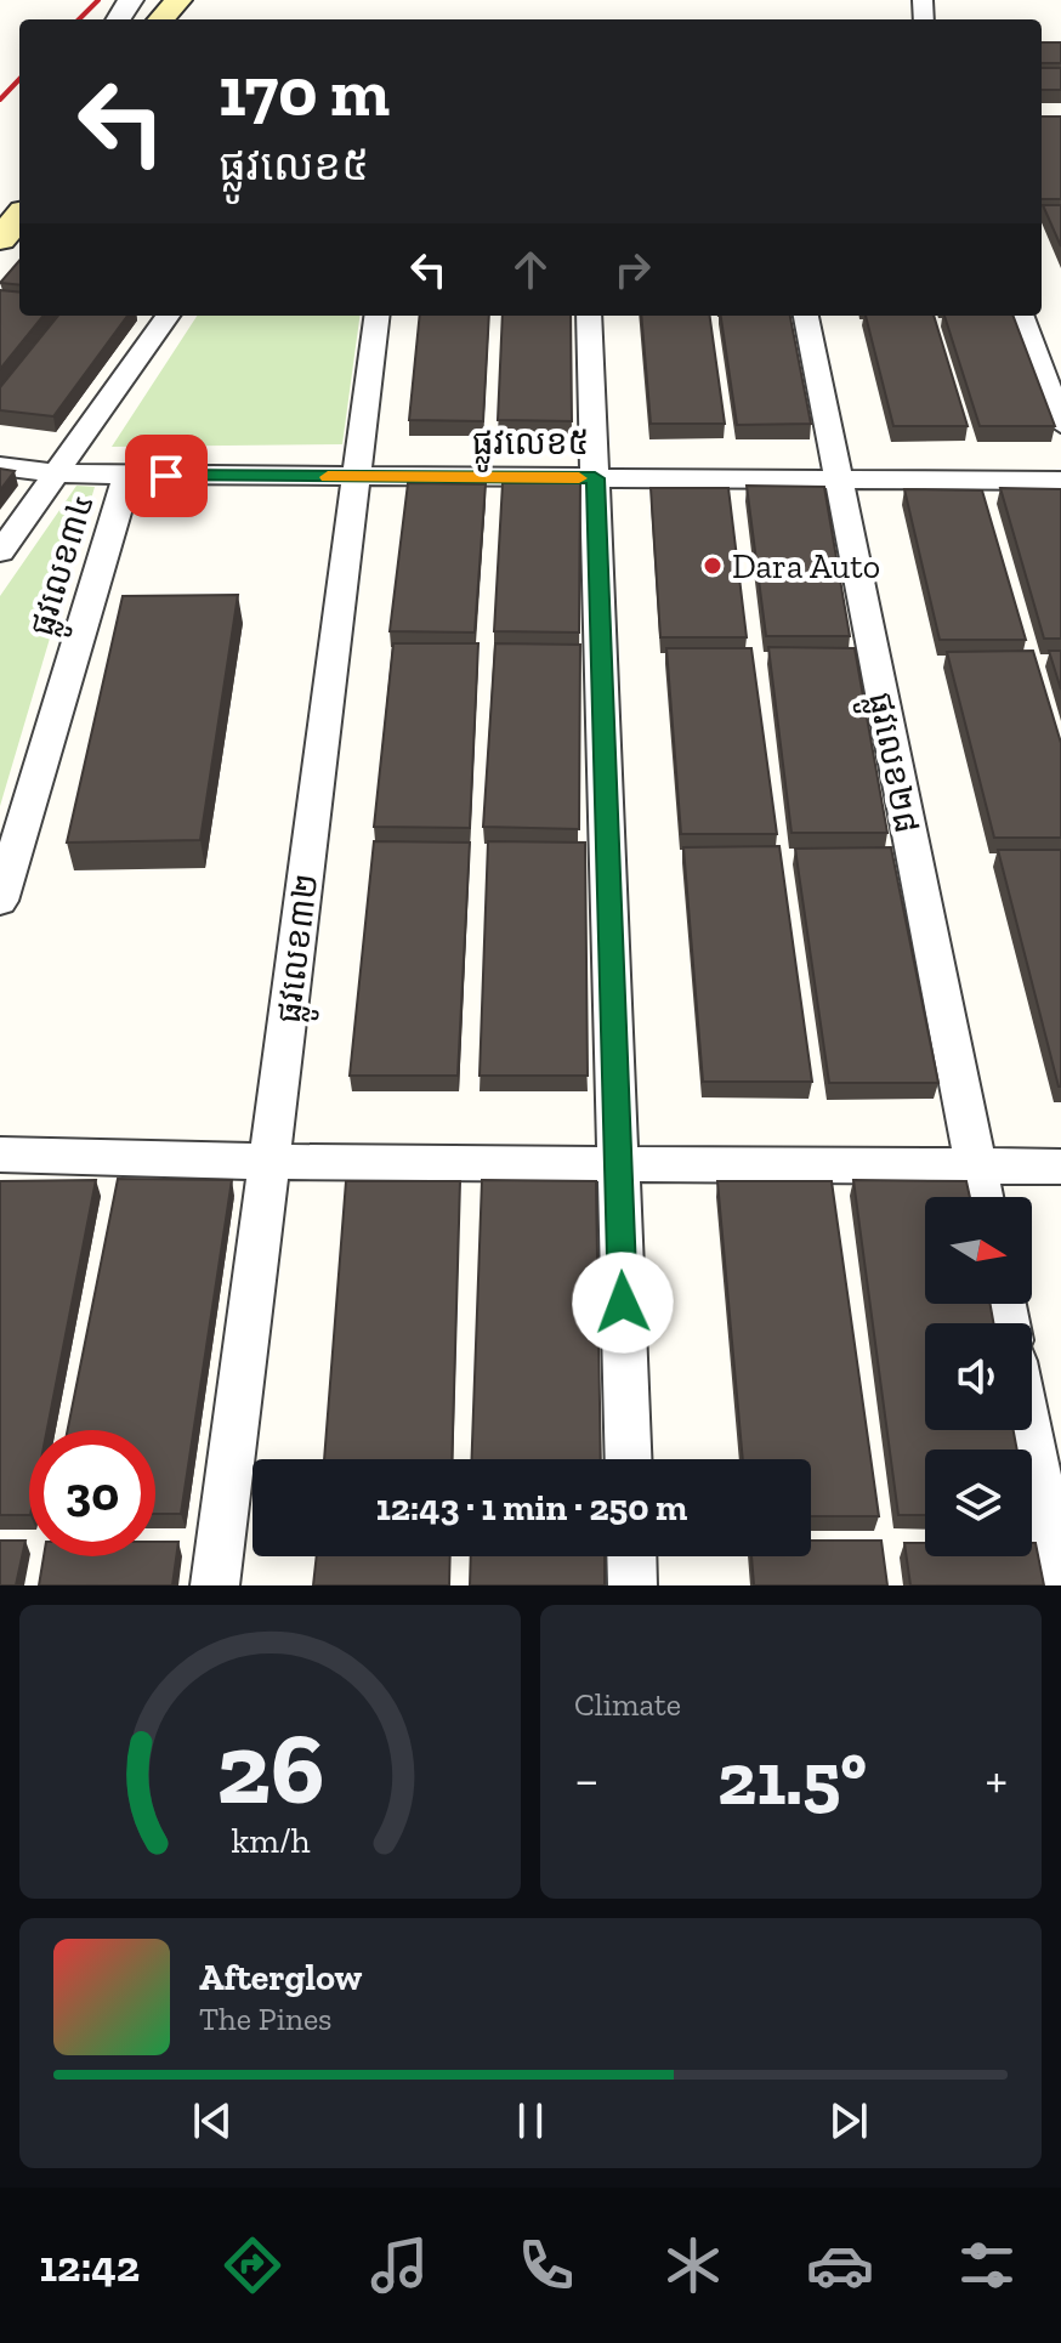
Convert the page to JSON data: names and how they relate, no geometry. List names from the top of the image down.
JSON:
{
  "streets": {
    "street": [
      "ផ្លូវលេខ៥",
      "ផ្លូវលេខ៣៤",
      "ផ្លូវលេខ២៨",
      "ផ្លូវលេខ៣២"
    ]
  },
  "crossings": [
    ["ផ្លូវលេខ៥", "ផ្លូវលេខ៣៤"],
    ["ផ្លូវលេខ៥", "ផ្លូវលេខ២៨"],
    ["ផ្លូវលេខ៥", "ផ្លូវលេខ៣២"]
  ],
  "places": ["Dara Auto"],
  "north": "right",
  "page": {
    "turn": ["170 m", "ផ្លូវលេខ៥"],
    "limit": "30",
    "trip": "12:43 · 1 min · 250 m",
    "tile": "Climate",
    "heat": ["−", "21.5°", "+"],
    "song": ["Afterglow", "The Pines"],
    "tabs": "12:42",
    "gauge": ["26", "km/h"]
  }
}
